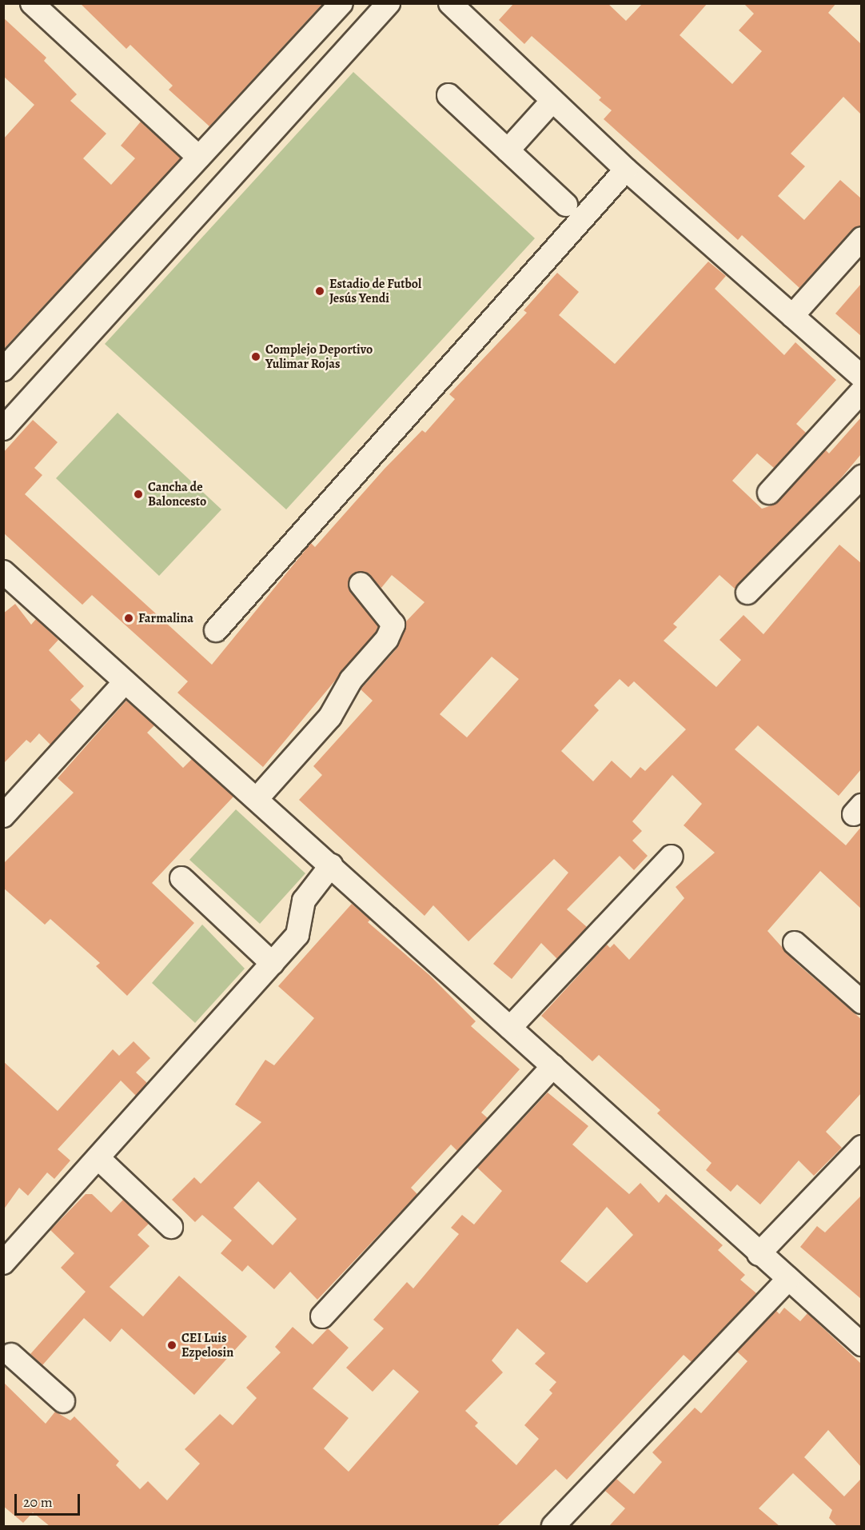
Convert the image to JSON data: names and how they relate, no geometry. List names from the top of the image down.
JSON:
{
  "places": [
    "Estadio de Futbol Jesús Yendi",
    "Complejo Deportivo Yulimar Rojas",
    "Cancha de Baloncesto",
    "Farmalina",
    "CEI Luis Ezpelosin"
  ],
  "scale_bar": "20 m"
}
